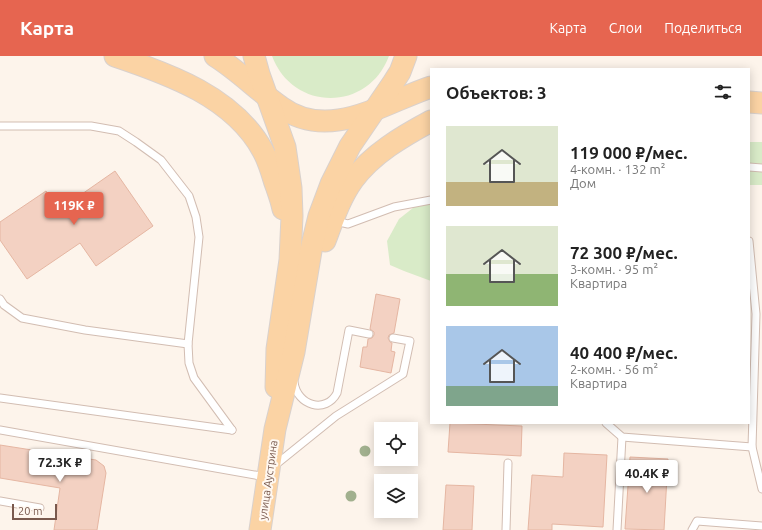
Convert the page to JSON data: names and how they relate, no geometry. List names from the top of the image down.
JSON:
{
  "streets": {
    "main road": ["улица Аустрина"]
  },
  "scale_bar": "20 m",
  "page": {
    "header": "Карта",
    "nav": ["Карта", "Слои", "Поделиться"],
    "heading": "Объектов: 3",
    "list": [
      {
        "name": "119 000 ₽/мес.",
        "note": "4-комн. · 132 m² · Дом"
      },
      {
        "name": "72 300 ₽/мес.",
        "note": "3-комн. · 95 m² · Квартира"
      },
      {
        "name": "40 400 ₽/мес.",
        "note": "2-комн. · 56 m² · Квартира"
      }
    ],
    "price": ["119K ₽", "72.3K ₽", "40.4K ₽"],
    "scale": "20 m"
  }
}
